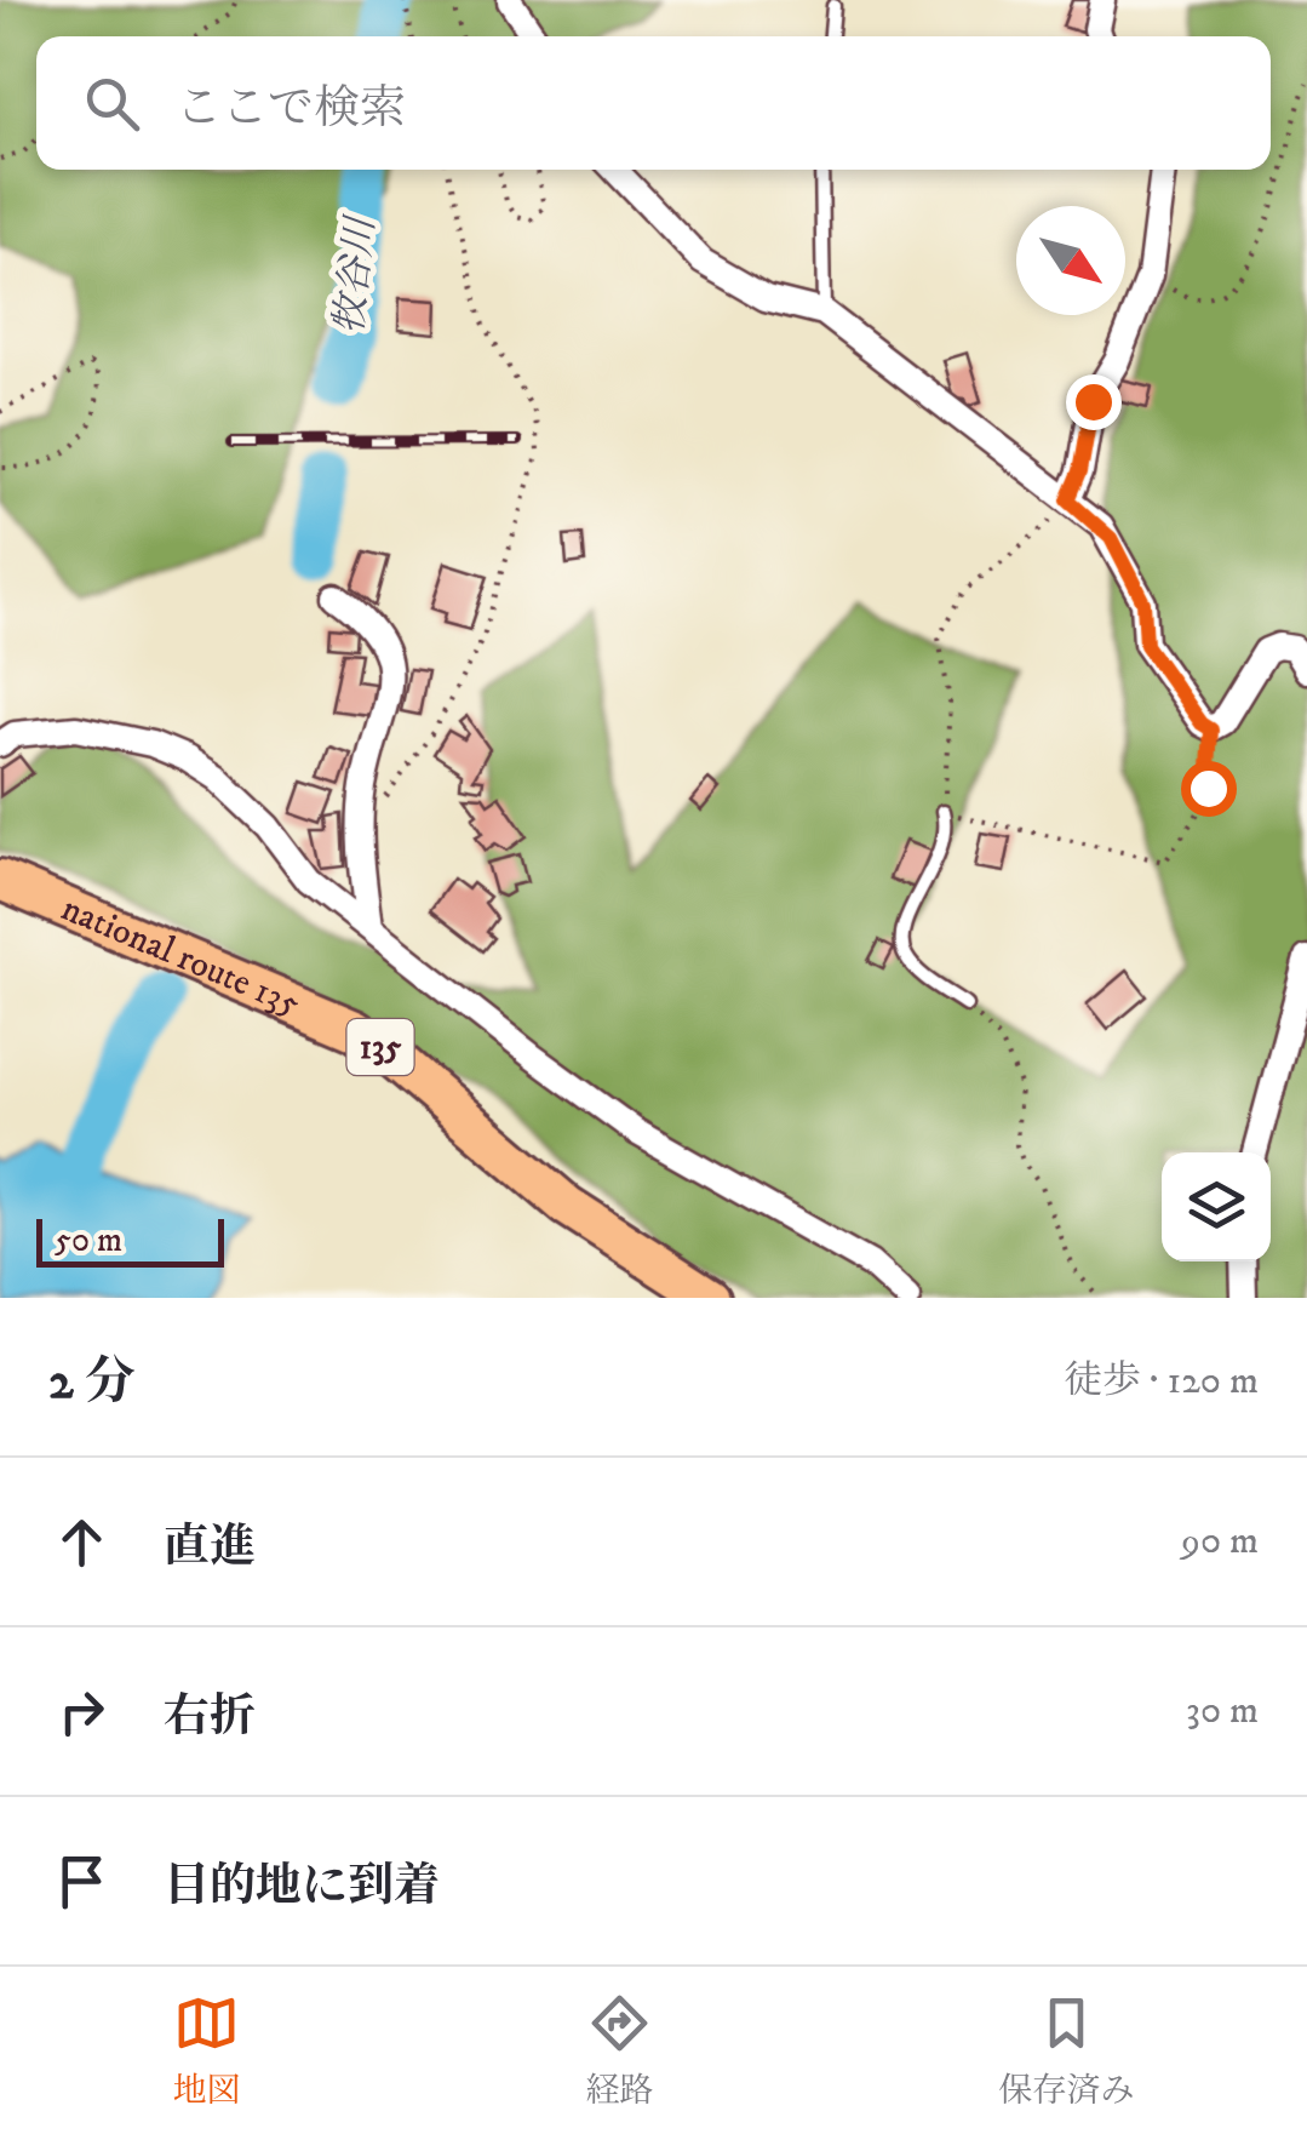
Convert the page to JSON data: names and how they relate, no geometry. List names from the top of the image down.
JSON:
{
  "streets": {
    "highway": ["national route 135", "135"]
  },
  "water": ["牧谷川"],
  "scale_bar": "50 m",
  "north": "bottom right",
  "page": {
    "search": "ここで検索",
    "scale": "50 m",
    "heading": ["2 分", "徒歩 · 120 m"],
    "list": [
      ["直進", "90 m"],
      ["右折", "30 m"],
      "目的地に到着"
    ],
    "nav": ["地図", "経路", "保存済み"]
  }
}
